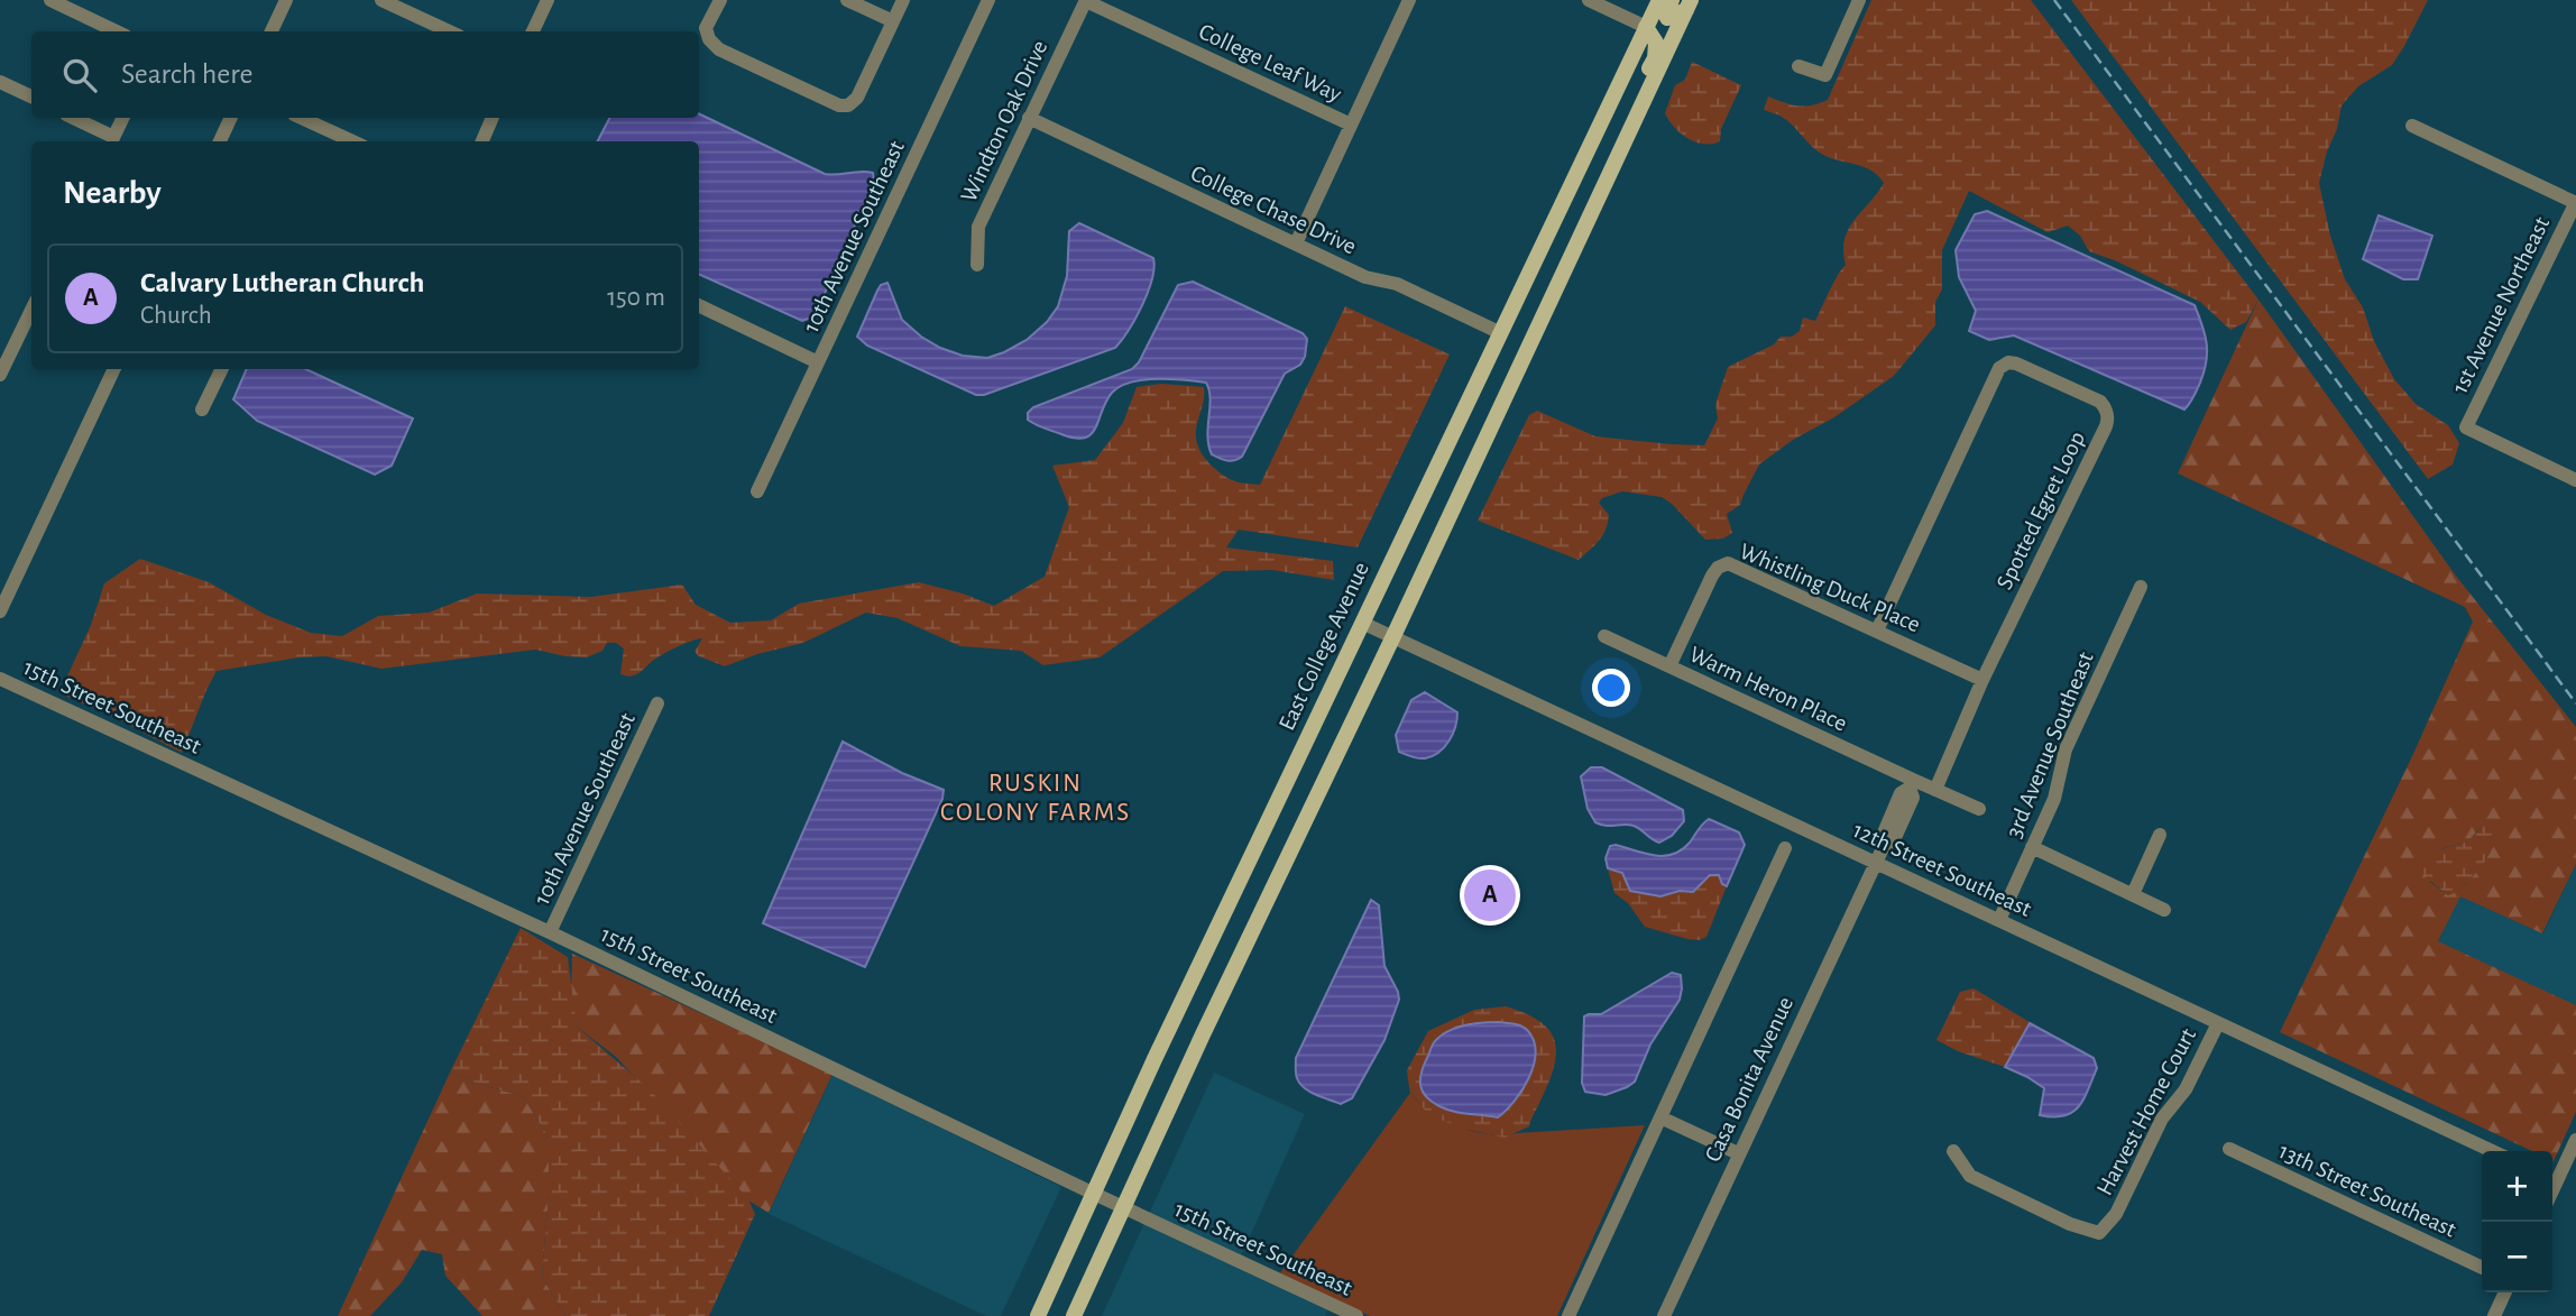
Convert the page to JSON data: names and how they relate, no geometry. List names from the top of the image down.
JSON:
{
  "streets": {
    "main road": ["East College Avenue"],
    "street": [
      "College Leaf Way",
      "Windton Oak Drive",
      "College Chase Drive",
      "10th Avenue Southeast",
      "1st Avenue Northeast",
      "Spotted Egret Loop",
      "Whistling Duck Place",
      "Warm Heron Place",
      "15th Street Southeast",
      "3rd Avenue Southeast",
      "12th Street Southeast",
      "Casa Bonita Avenue",
      "Harvest Home Court",
      "13th Street Southeast"
    ]
  },
  "crossings": [
    ["College Leaf Way", "Windton Oak Drive"],
    ["Windton Oak Drive", "College Chase Drive"],
    ["College Chase Drive", "East College Avenue"],
    ["10th Avenue Southeast", "15th Street Southeast"],
    ["Spotted Egret Loop", "Whistling Duck Place"],
    ["Spotted Egret Loop", "Warm Heron Place"],
    ["Whistling Duck Place", "Warm Heron Place"],
    ["East College Avenue", "15th Street Southeast"],
    ["East College Avenue", "12th Street Southeast"],
    ["Warm Heron Place", "Casa Bonita Avenue"],
    ["3rd Avenue Southeast", "12th Street Southeast"],
    ["12th Street Southeast", "Casa Bonita Avenue"],
    ["12th Street Southeast", "Harvest Home Court"]
  ],
  "districts": ["RUSKIN COLONY FARMS"],
  "page": {
    "search": "Search here",
    "heading": "Nearby",
    "list": [
      {
        "mark": "A",
        "name": "Calvary Lutheran Church",
        "note": "Church",
        "value": "150 m"
      }
    ],
    "pins": "A",
    "map_buttons": ["+", "−"]
  }
}
